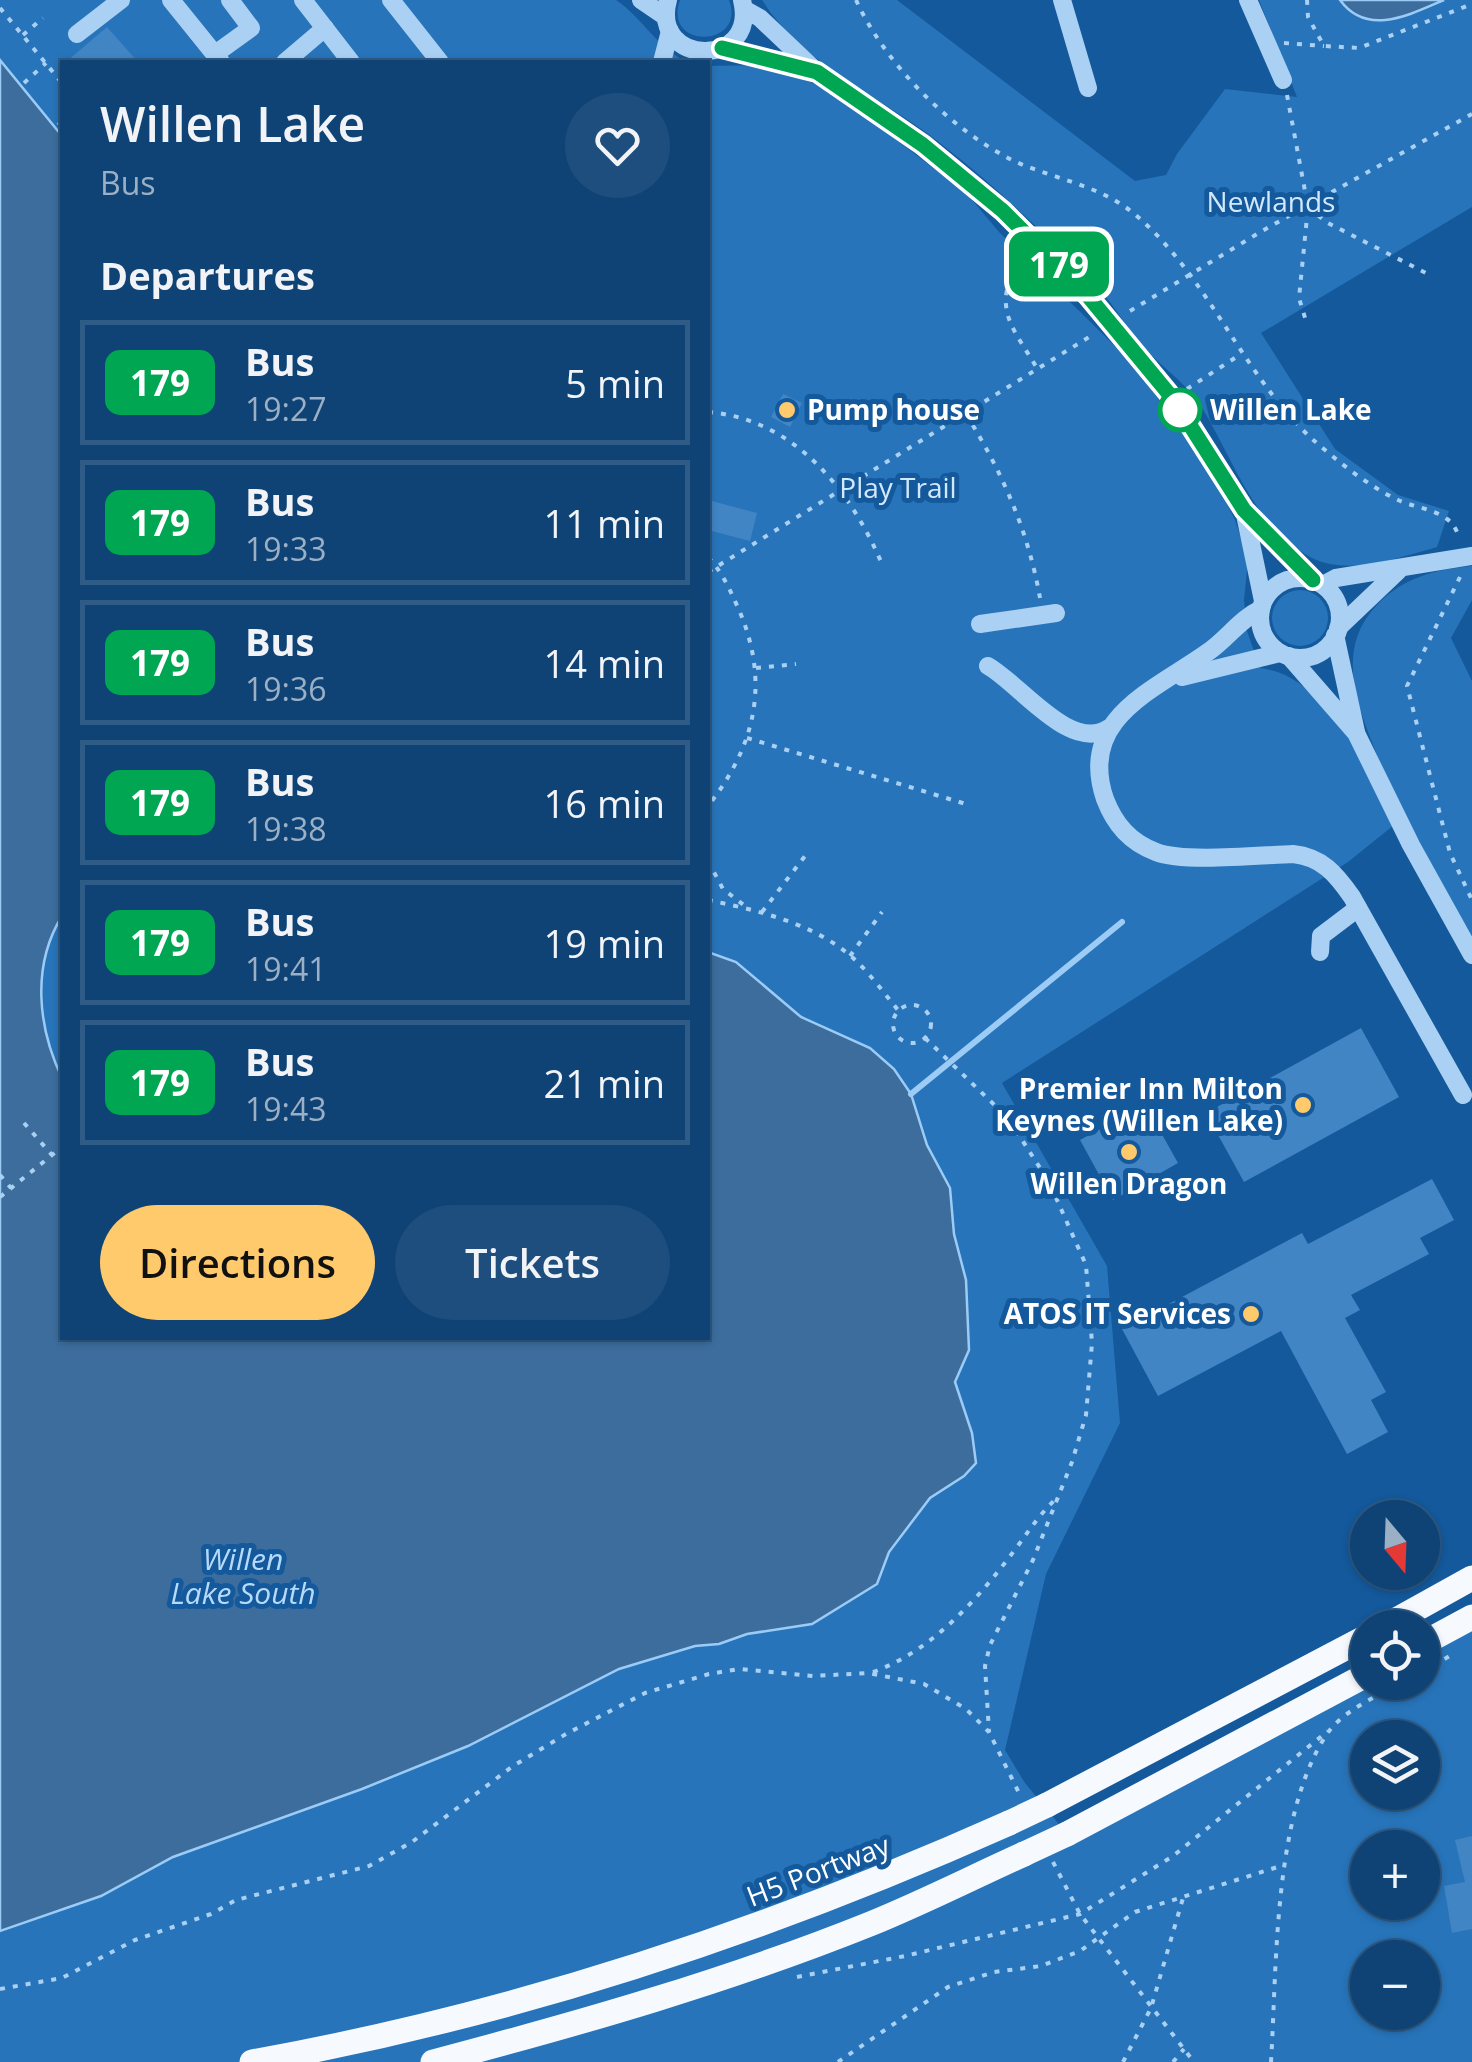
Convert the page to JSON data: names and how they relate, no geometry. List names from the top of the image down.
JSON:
{
  "streets": {
    "main road": ["H5 Portway"]
  },
  "water": ["Willen Lake South"],
  "parks": ["Newlands", "Play Trail"],
  "places": [
    "Pump house",
    "Willen Lake",
    "Premier Inn Milton Keynes (Willen Lake)",
    "Willen Dragon",
    "ATOS IT Services"
  ],
  "lines": ["bus line 179"],
  "north": "bottom",
  "page": {
    "on_map": "179",
    "heading": [
      ["Willen Lake", "Bus"],
      "Departures"
    ],
    "list": [
      {
        "mark": "179",
        "name": "Bus",
        "note": "19:27",
        "value": "5 min"
      },
      {
        "mark": "179",
        "name": "Bus",
        "note": "19:33",
        "value": "11 min"
      },
      {
        "mark": "179",
        "name": "Bus",
        "note": "19:36",
        "value": "14 min"
      },
      {
        "mark": "179",
        "name": "Bus",
        "note": "19:38",
        "value": "16 min"
      },
      {
        "mark": "179",
        "name": "Bus",
        "note": "19:41",
        "value": "19 min"
      },
      {
        "mark": "179",
        "name": "Bus",
        "note": "19:43",
        "value": "21 min"
      }
    ],
    "buttons": ["Directions", "Tickets"],
    "map_buttons": ["+", "−"]
  }
}
